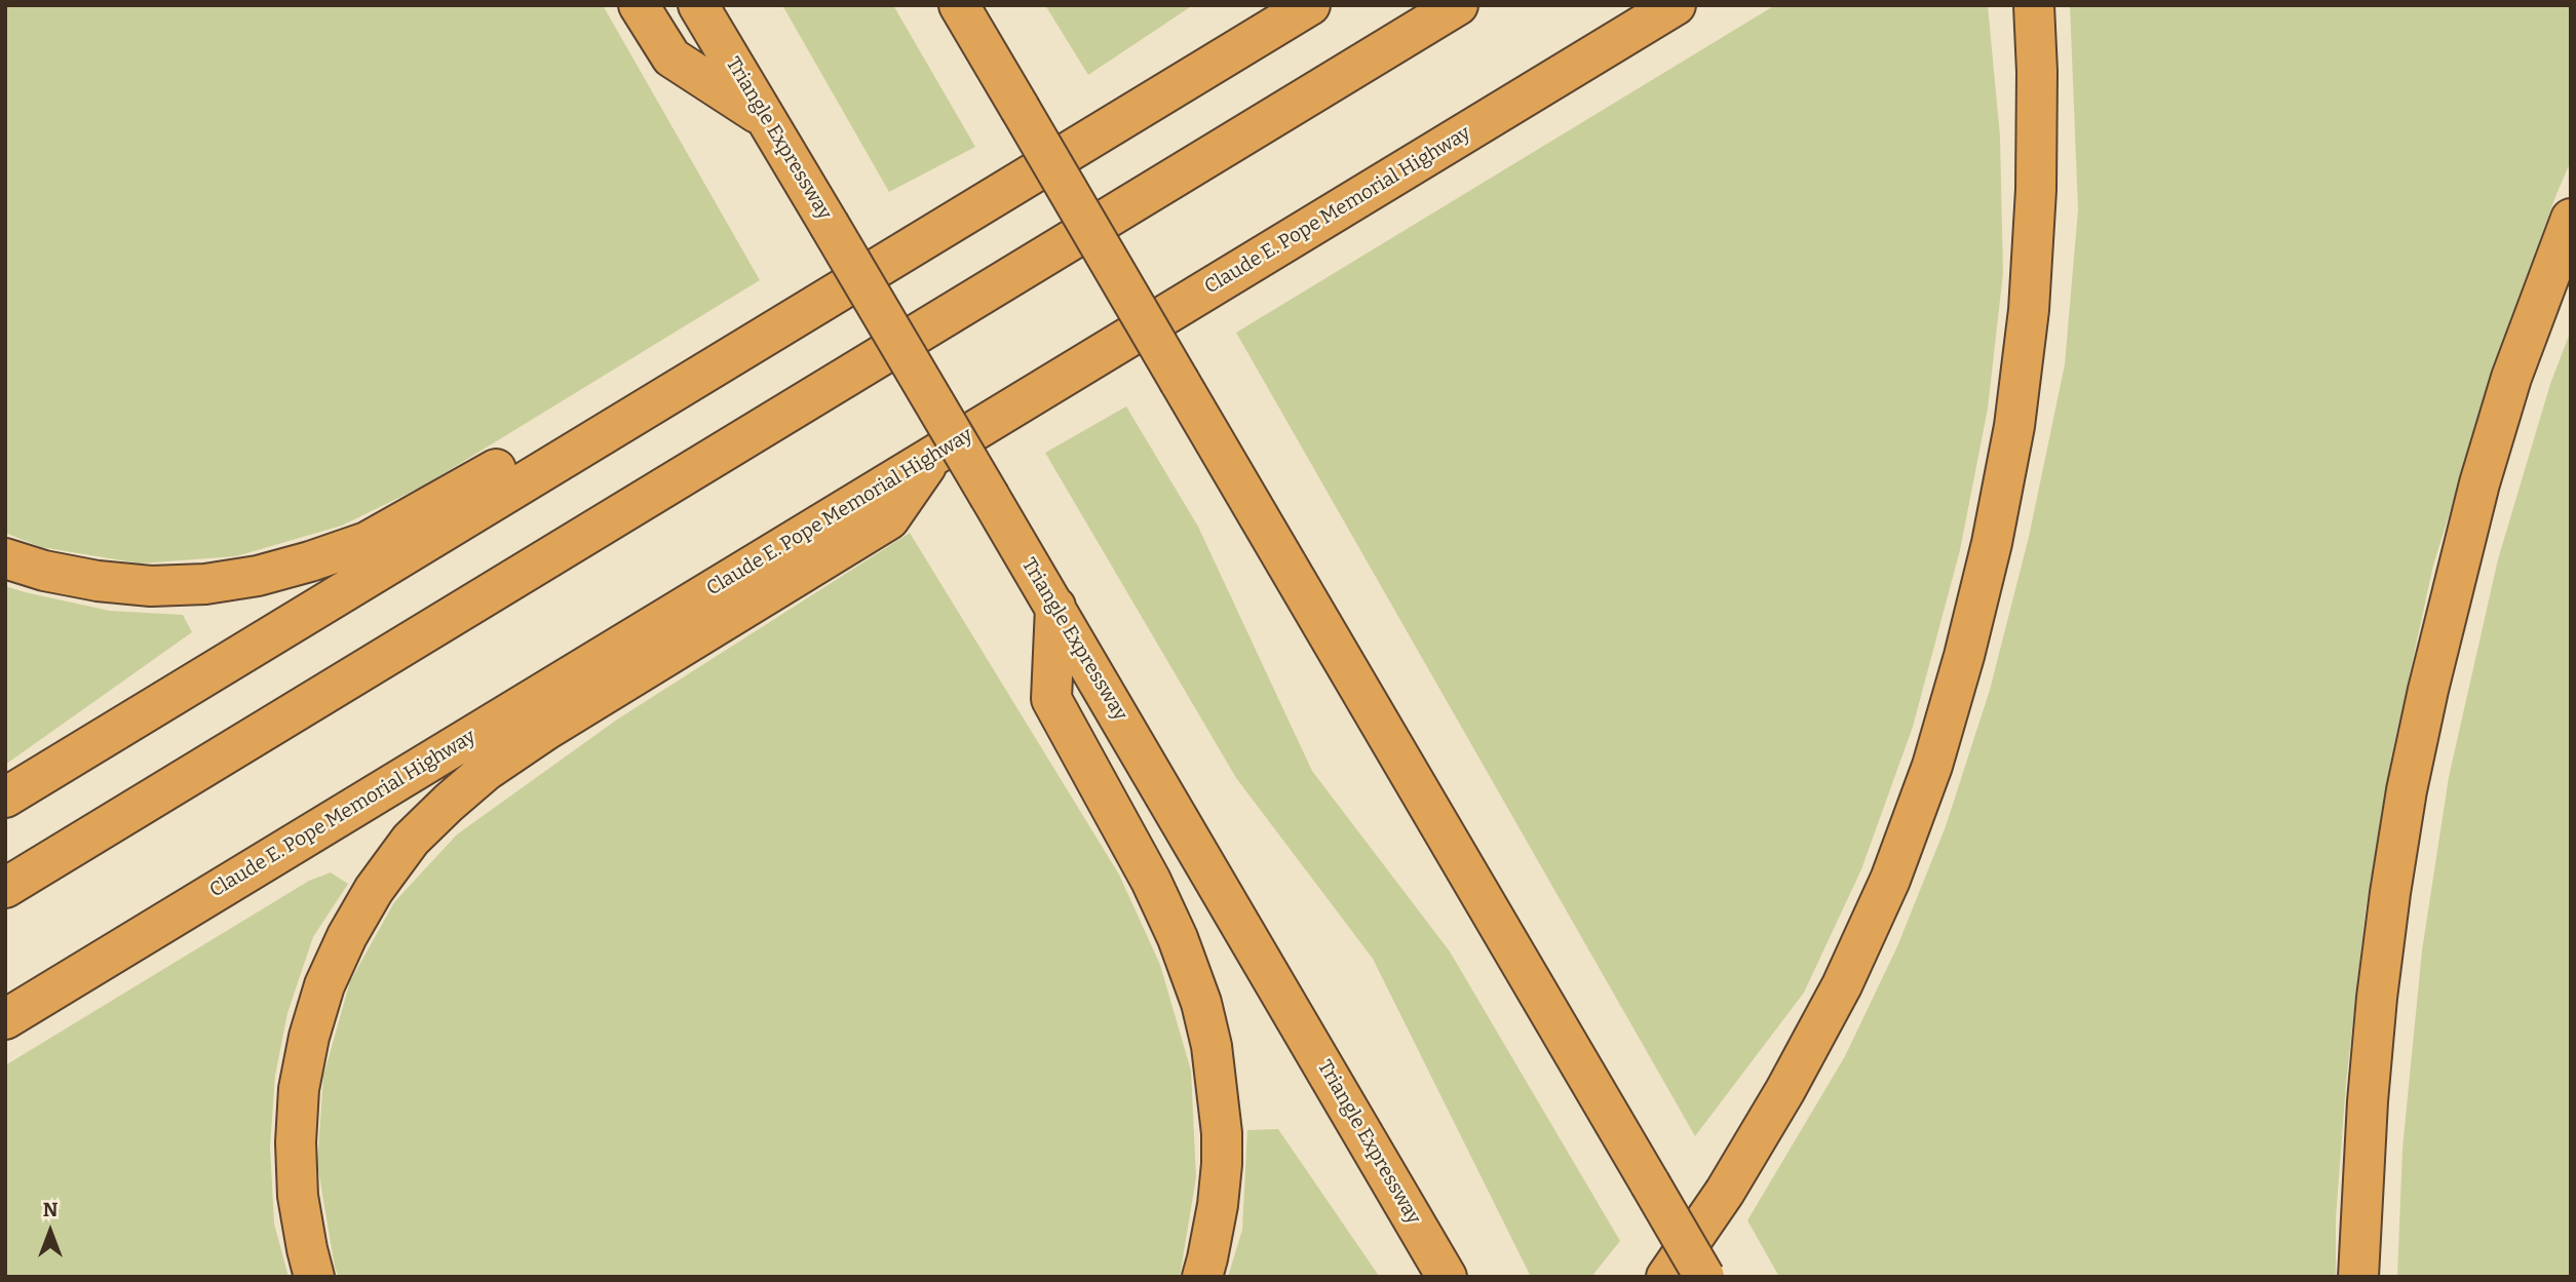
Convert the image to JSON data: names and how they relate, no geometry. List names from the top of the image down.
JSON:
{
  "streets": {
    "highway": ["Triangle Expressway", "Claude E. Pope Memorial Highway"]
  },
  "north": "top"
}
